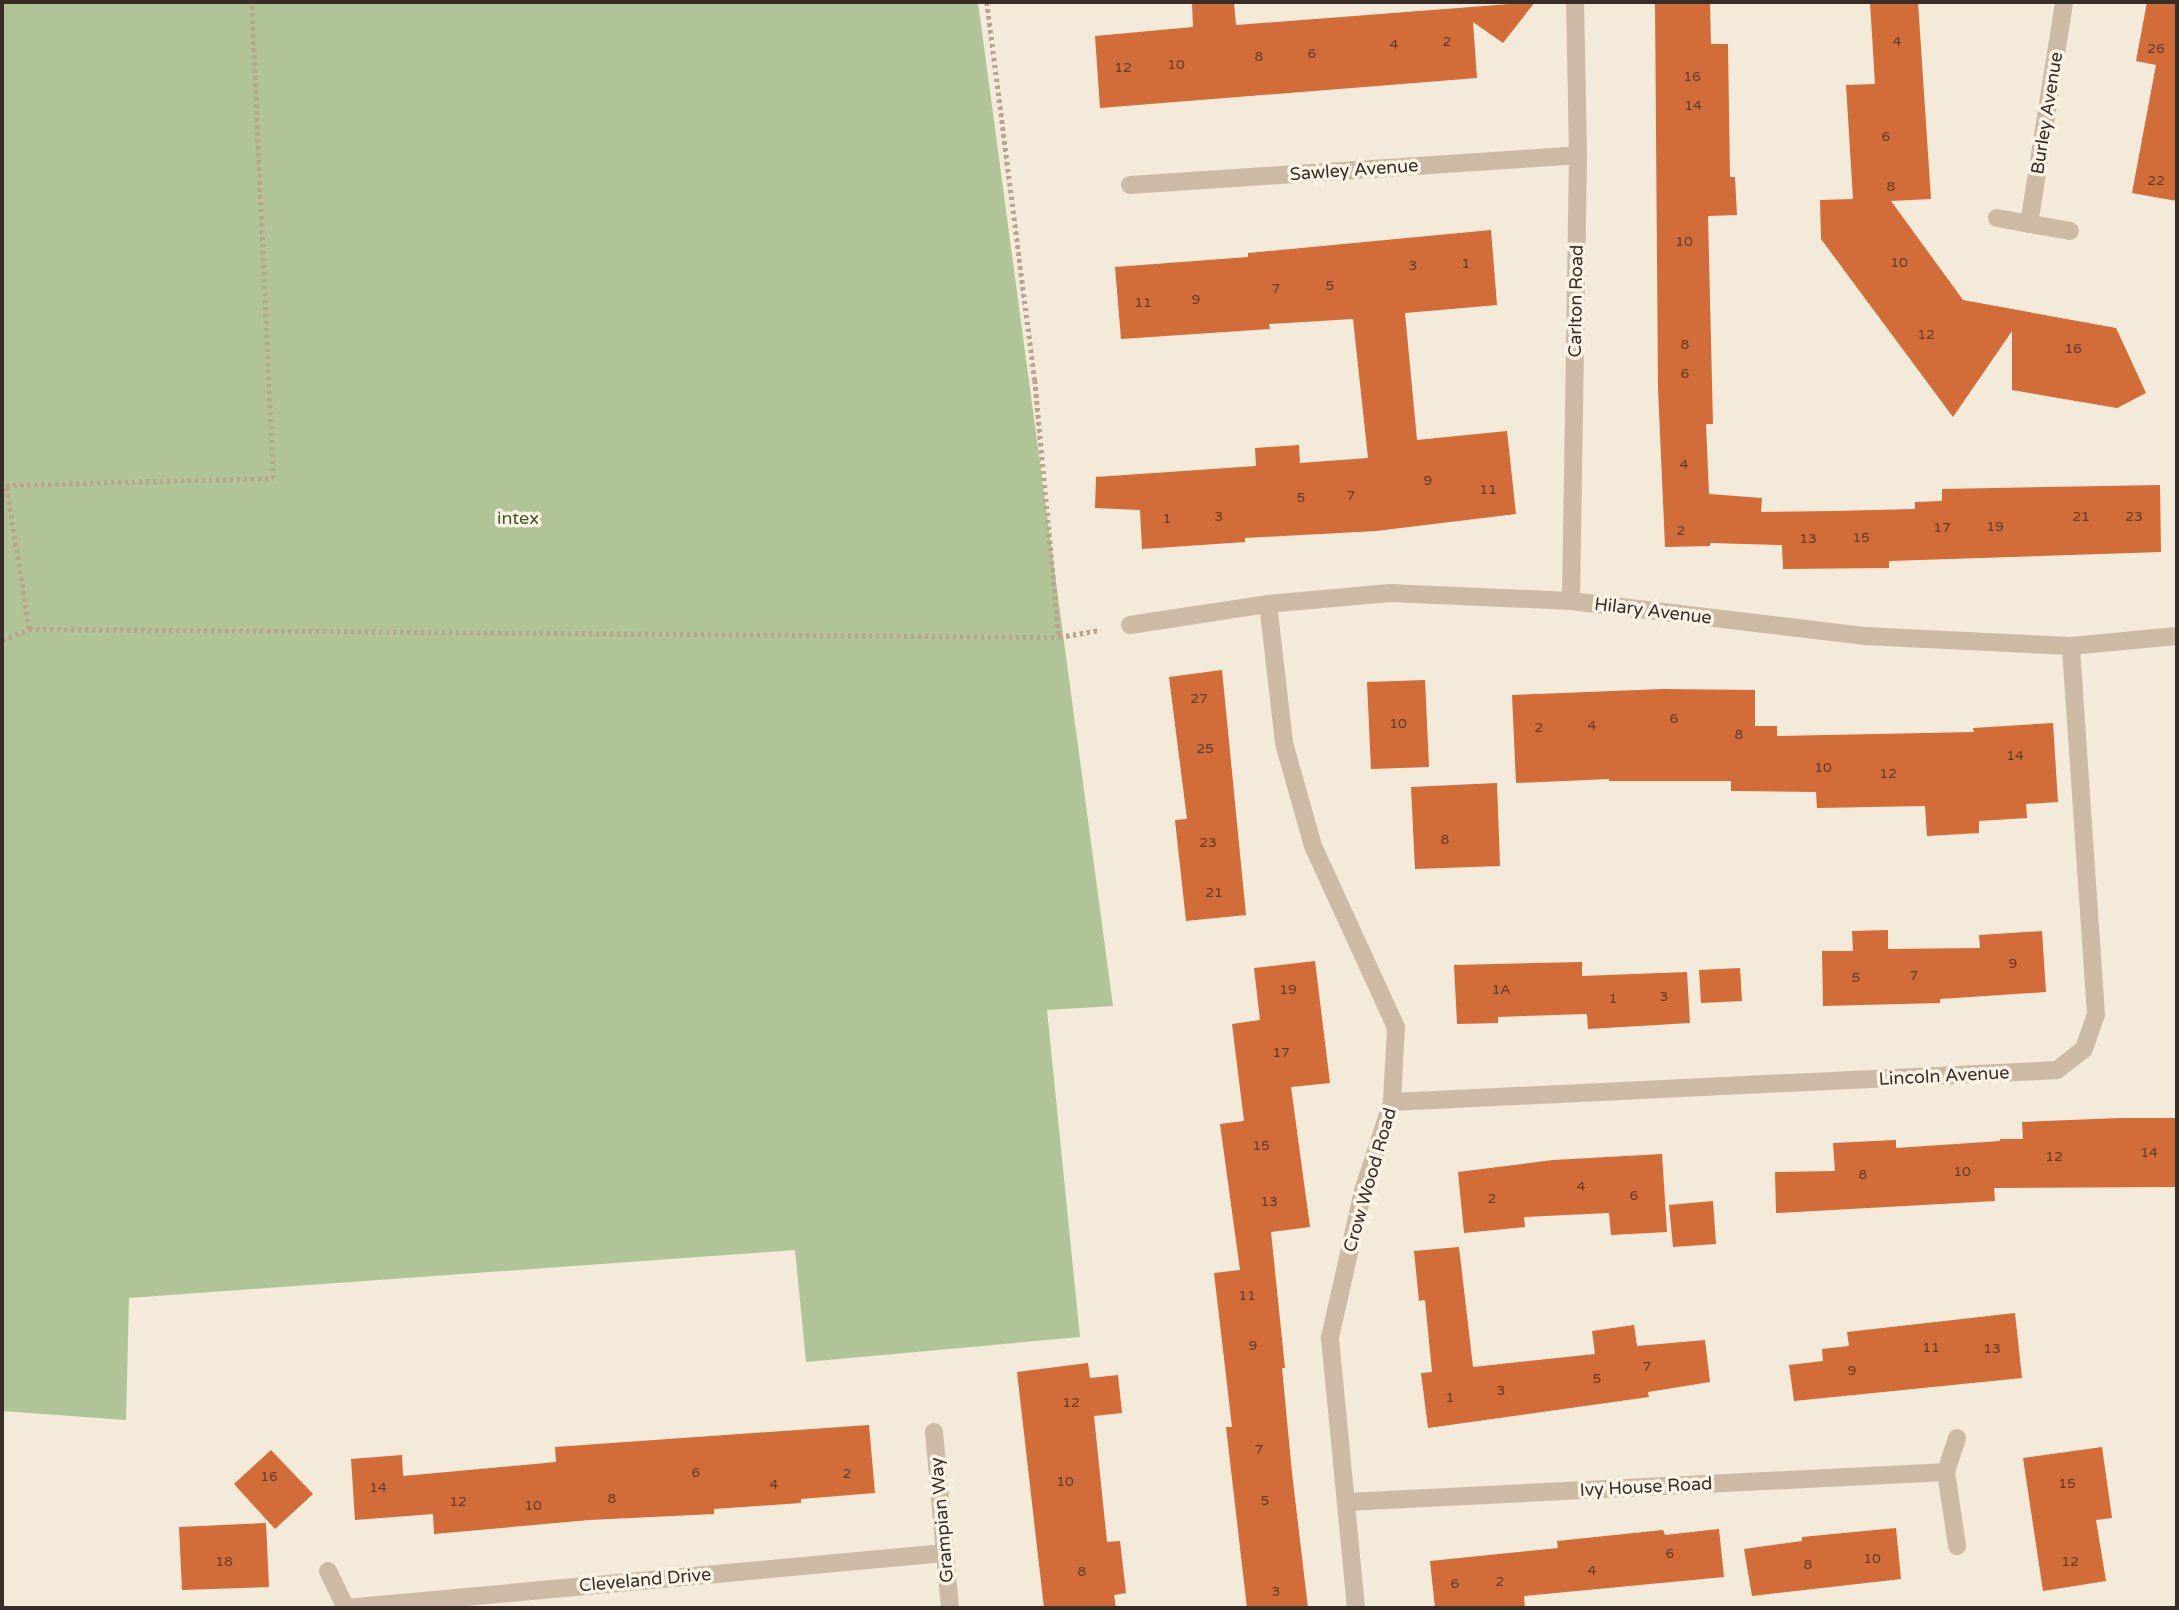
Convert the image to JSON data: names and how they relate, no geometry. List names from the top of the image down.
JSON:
{
  "streets": {
    "street": [
      "Burley Avenue",
      "Sawley Avenue",
      "Carlton Road",
      "Hilary Avenue",
      "Lincoln Avenue",
      "Crow Wood Road",
      "Ivy House Road",
      "Grampian Way",
      "Cleveland Drive"
    ]
  },
  "crossings": [
    ["Sawley Avenue", "Carlton Road"],
    ["Carlton Road", "Hilary Avenue"],
    ["Hilary Avenue", "Lincoln Avenue"],
    ["Hilary Avenue", "Crow Wood Road"],
    ["Lincoln Avenue", "Crow Wood Road"],
    ["Crow Wood Road", "Ivy House Road"],
    ["Grampian Way", "Cleveland Drive"]
  ],
  "parks": ["intex"],
  "house_numbers": [
    "2",
    "4",
    "4",
    "26",
    "6",
    "8",
    "10",
    "12",
    "16",
    "14",
    "6",
    "22",
    "8",
    "10",
    "10",
    "1",
    "3",
    "5",
    "7",
    "9",
    "11",
    "12",
    "8",
    "16",
    "6",
    "4",
    "9",
    "11",
    "7",
    "5",
    "3",
    "21",
    "23",
    "1",
    "19",
    "17",
    "2",
    "15",
    "13",
    "27",
    "6",
    "10",
    "4",
    "2",
    "8",
    "25",
    "14",
    "10",
    "12",
    "8",
    "23",
    "21",
    "9",
    "7",
    "5",
    "19",
    "1A",
    "3",
    "1",
    "17",
    "15",
    "14",
    "12",
    "10",
    "8",
    "4",
    "6",
    "2",
    "13",
    "11",
    "9",
    "11",
    "13",
    "7",
    "9",
    "5",
    "3",
    "1",
    "12",
    "7",
    "6",
    "2",
    "16",
    "10",
    "15",
    "4",
    "14",
    "8",
    "5",
    "12",
    "10",
    "6",
    "10",
    "18",
    "12",
    "8",
    "4",
    "8",
    "2",
    "6",
    "3"
  ]
}
